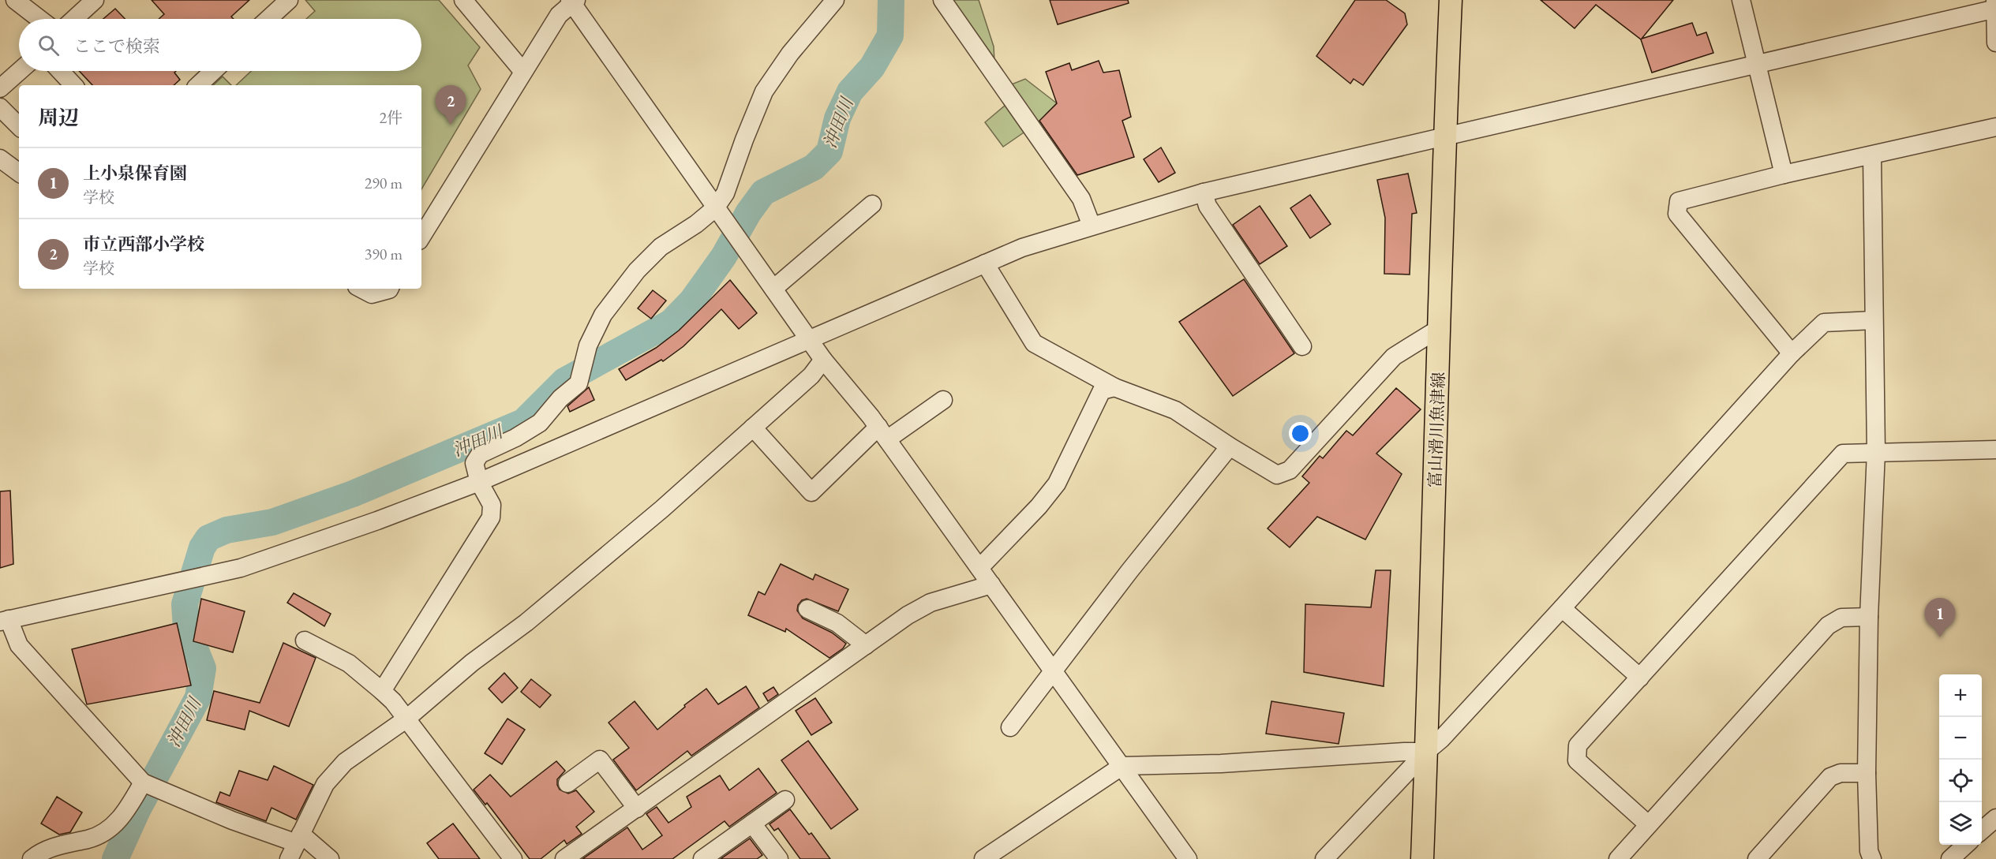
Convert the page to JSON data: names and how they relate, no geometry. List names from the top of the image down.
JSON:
{
  "streets": {
    "main road": ["富山滑川魚津線"]
  },
  "water": ["沖田川"],
  "page": {
    "search": "ここで検索",
    "pins": ["2", "1"],
    "heading": ["周辺", "2件"],
    "list": [
      {
        "mark": "1",
        "name": "上小泉保育園",
        "note": "学校",
        "value": "290 m"
      },
      {
        "mark": "2",
        "name": "市立西部小学校",
        "note": "学校",
        "value": "390 m"
      }
    ],
    "map_buttons": ["+", "−"]
  }
}
